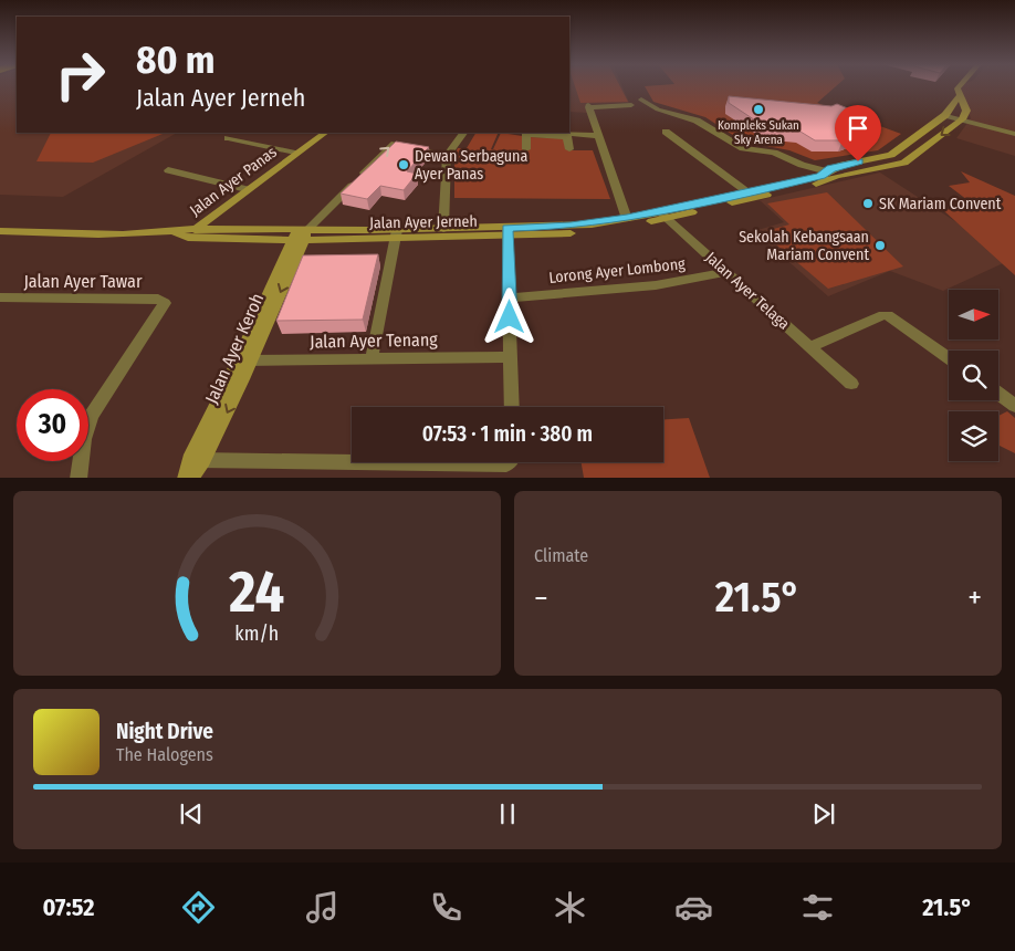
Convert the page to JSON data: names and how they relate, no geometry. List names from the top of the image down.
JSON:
{
  "streets": {
    "main road": ["Jalan Ayer Panas", "Jalan Ayer Jerneh", "Jalan Ayer Keroh"],
    "street": [
      "Lorong Ayer Lombong",
      "Jalan Ayer Tawar",
      "Jalan Ayer Telaga",
      "Jalan Ayer Tenang"
    ]
  },
  "crossings": [
    ["Jalan Ayer Panas", "Jalan Ayer Jerneh"],
    ["Jalan Ayer Jerneh", "Jalan Ayer Telaga"],
    ["Jalan Ayer Jerneh", "Jalan Ayer Keroh"],
    ["Lorong Ayer Lombong", "Jalan Ayer Telaga"],
    ["Jalan Ayer Tenang", "Jalan Ayer Keroh"]
  ],
  "places": [
    "Kompleks Sukan Sky Arena",
    "Dewan Serbaguna Ayer Panas",
    "SK Mariam Convent",
    "Sekolah Kebangsaan Mariam Convent"
  ],
  "north": "right",
  "page": {
    "turn": ["80 m", "Jalan Ayer Jerneh"],
    "limit": "30",
    "trip": "07:53 · 1 min · 380 m",
    "tile": "Climate",
    "heat": ["−", "21.5°", "+"],
    "song": ["Night Drive", "The Halogens"],
    "tabs": ["07:52", "21.5°"],
    "gauge": ["24", "km/h"]
  }
}
